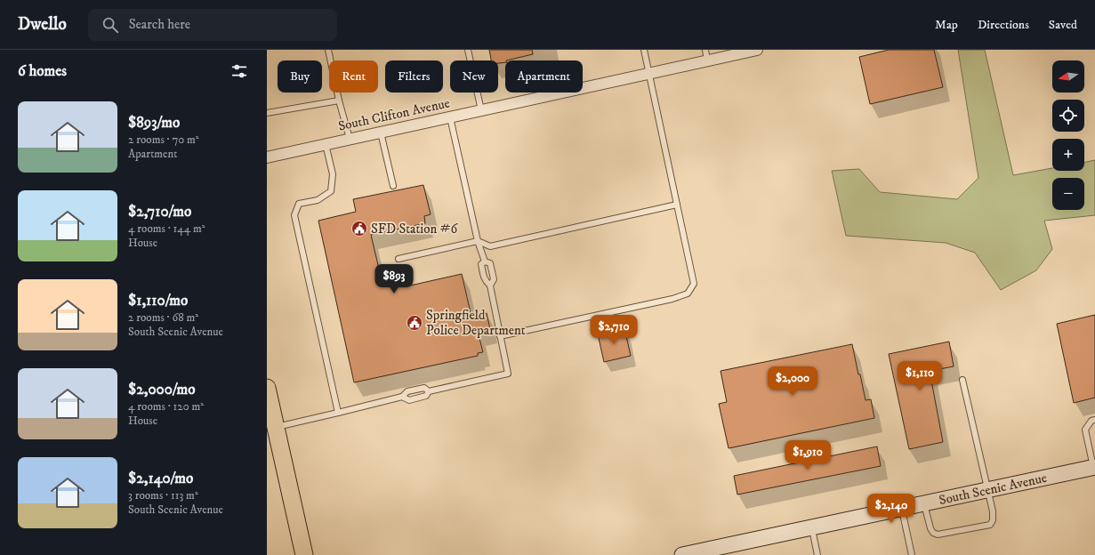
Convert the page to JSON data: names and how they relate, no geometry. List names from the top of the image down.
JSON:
{
  "streets": {
    "main road": ["South Scenic Avenue"],
    "street": ["South Clifton Avenue"]
  },
  "places": {
    "public building": ["SFD Station #6", "Springfield Police Department"]
  },
  "north": "left",
  "page": {
    "header": "Dwello",
    "search": "Search here",
    "nav": ["Map", "Directions", "Saved"],
    "heading": "6 homes",
    "map_buttons": ["+", "−"],
    "chip": [
      "Buy",
      "Rent",
      "Filters",
      "New",
      "Apartment"
    ],
    "list": [
      {
        "name": "$893/mo",
        "note": "2 rooms · 70 m² · Apartment"
      },
      {
        "name": "$2,710/mo",
        "note": "4 rooms · 144 m² · House"
      },
      {
        "name": "$1,110/mo",
        "note": "2 rooms · 68 m² · South Scenic Avenue"
      },
      {
        "name": "$2,000/mo",
        "note": "4 rooms · 120 m² · House"
      },
      {
        "name": "$2,140/mo",
        "note": "3 rooms · 113 m² · South Scenic Avenue"
      }
    ],
    "price": [
      "$893",
      "$2,710",
      "$1,110",
      "$2,000",
      "$1,910",
      "$2,140"
    ]
  }
}
